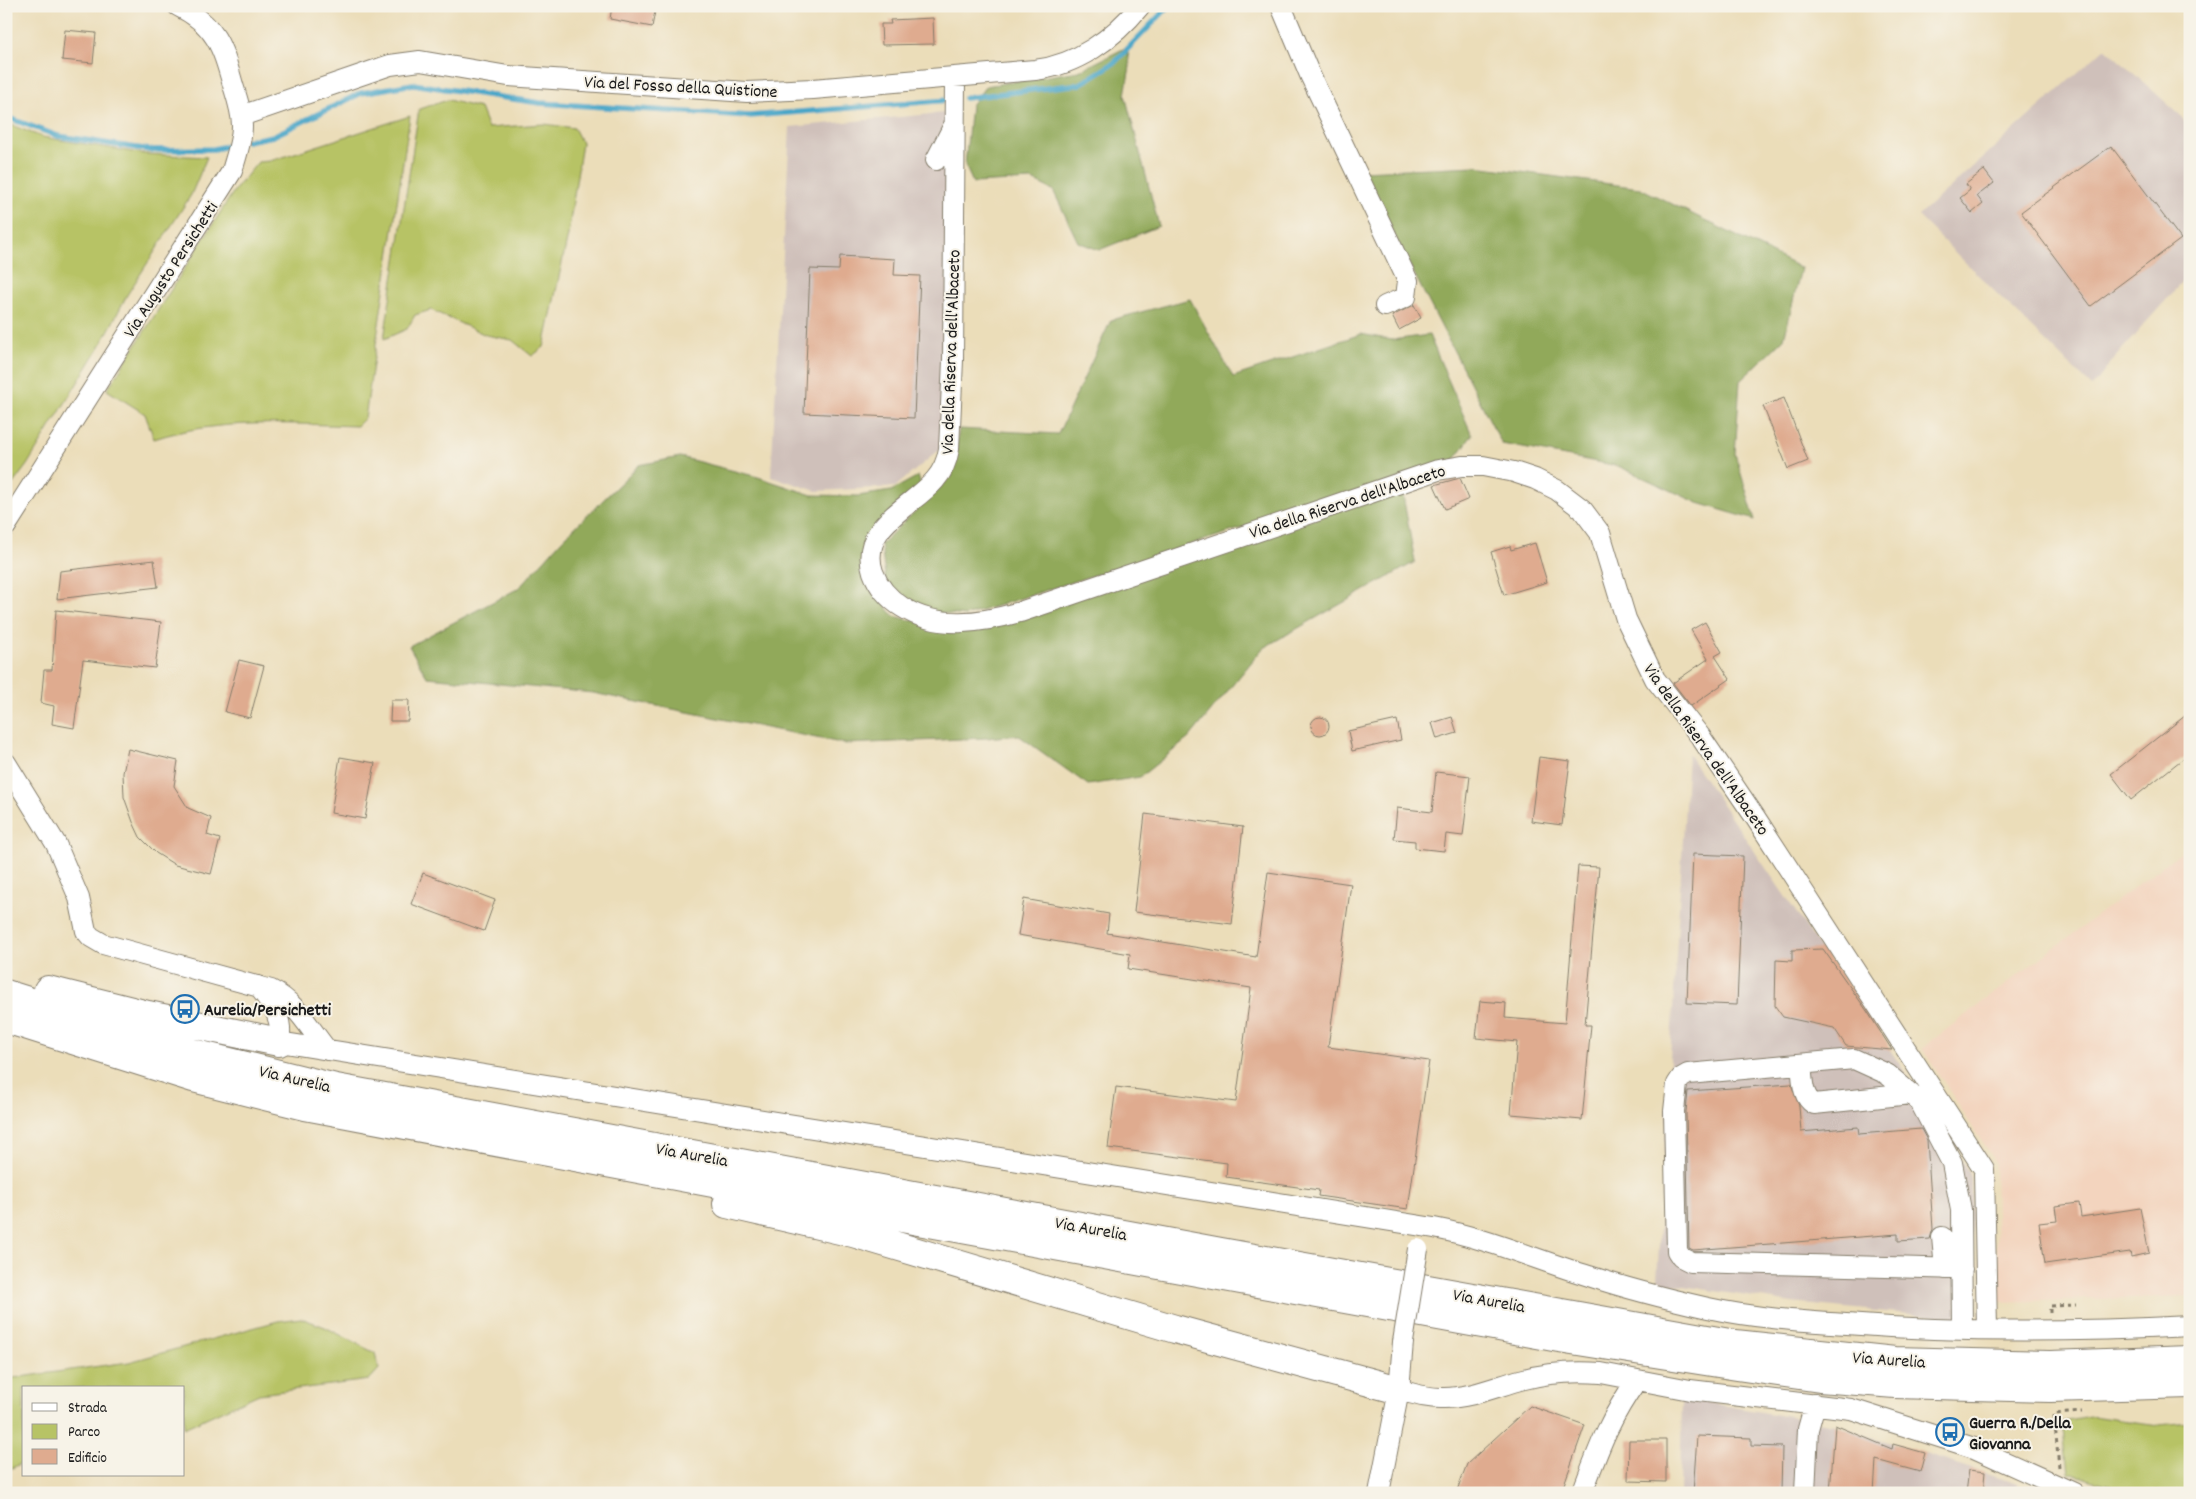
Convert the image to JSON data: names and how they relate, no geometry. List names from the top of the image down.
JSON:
{
  "streets": {
    "highway": ["Via Aurelia"],
    "street": ["Via del Fosso della Quistione", "Via Augusto Persichetti", "Via della Riserva dell'Albaceto"]
  },
  "crossings": [
    ["Via del Fosso della Quistione", "Via Augusto Persichetti"],
    ["Via del Fosso della Quistione", "Via della Riserva dell'Albaceto"],
    ["Via della Riserva dell'Albaceto", "Via Aurelia"]
  ],
  "places": {
    "bus stop": ["Aurelia/Persichetti", "Guerra R./Della Giovanna"]
  },
  "legend": ["Strada", "Parco", "Edificio"]
}
